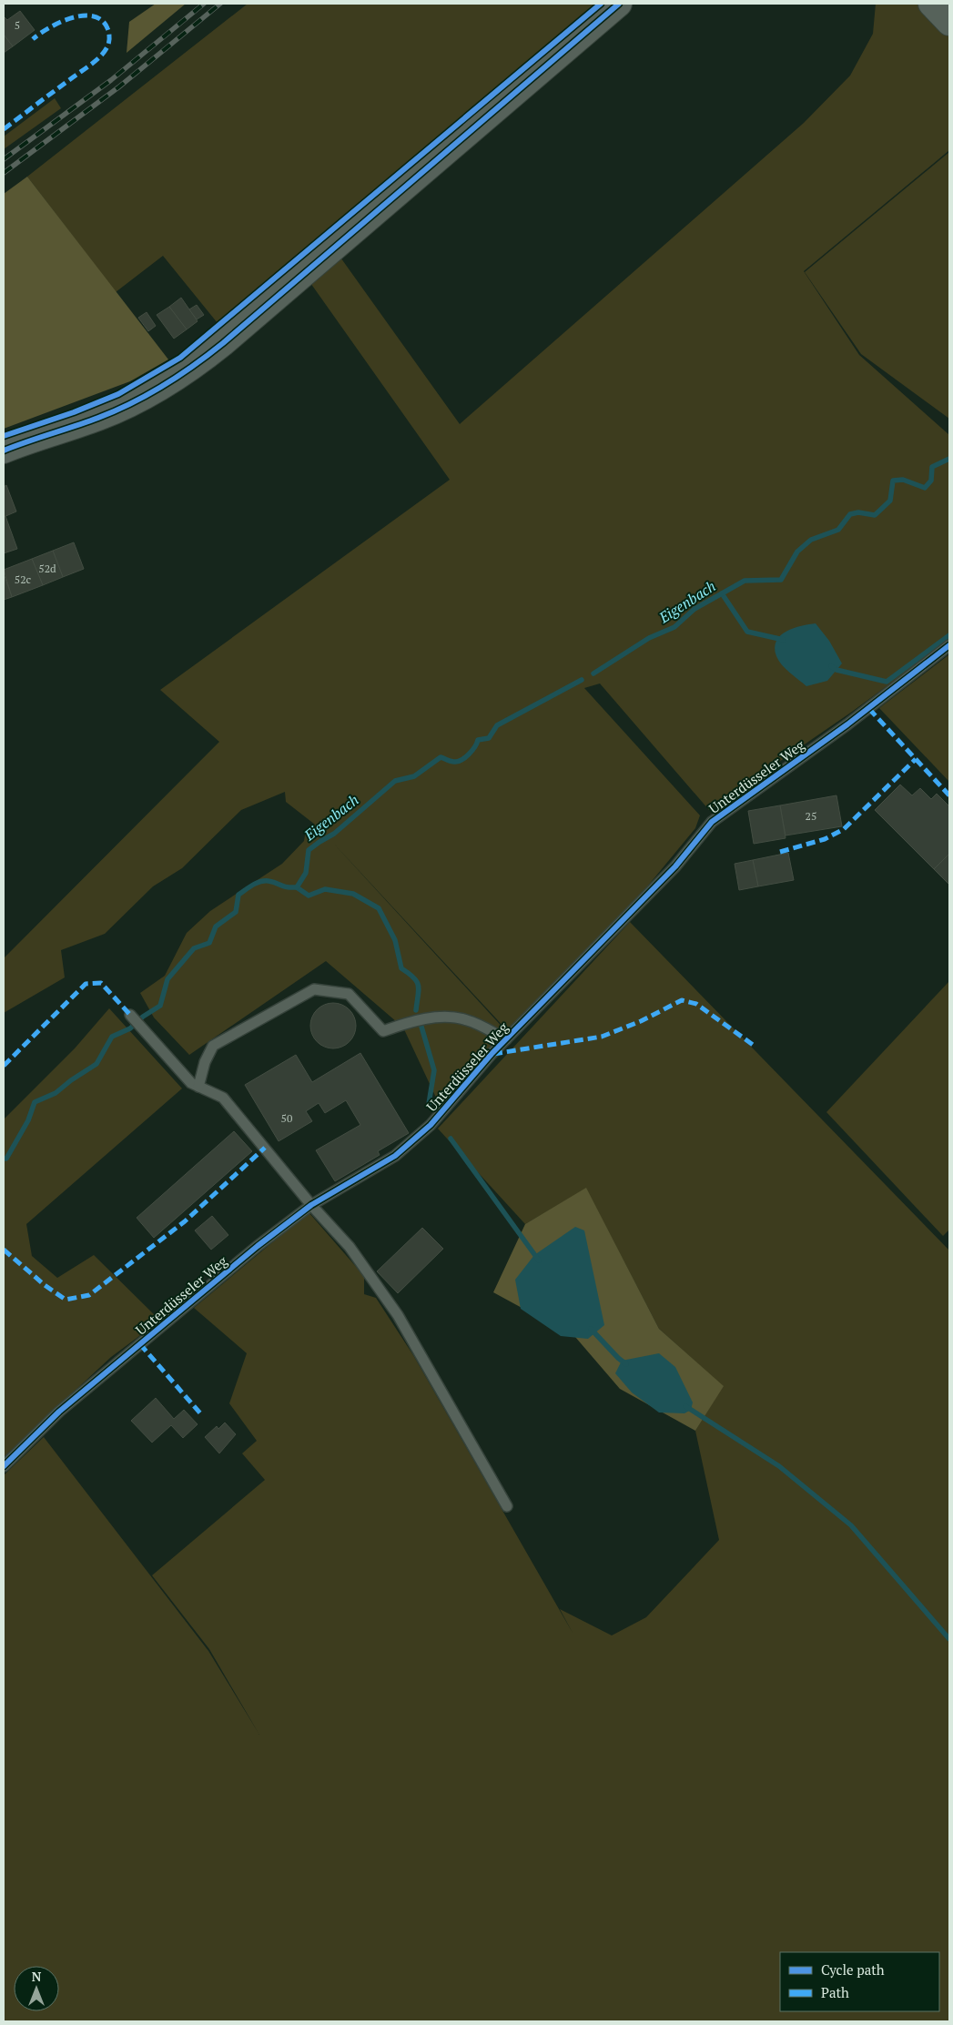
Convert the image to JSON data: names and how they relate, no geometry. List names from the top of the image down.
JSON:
{
  "streets": {
    "lane": ["Unterdüsseler Weg"]
  },
  "water": ["Eigenbach"],
  "house_numbers": [
    "5",
    "52d",
    "52c",
    "25",
    "50"
  ],
  "legend": ["Cycle path", "Path"],
  "north": "top"
}
